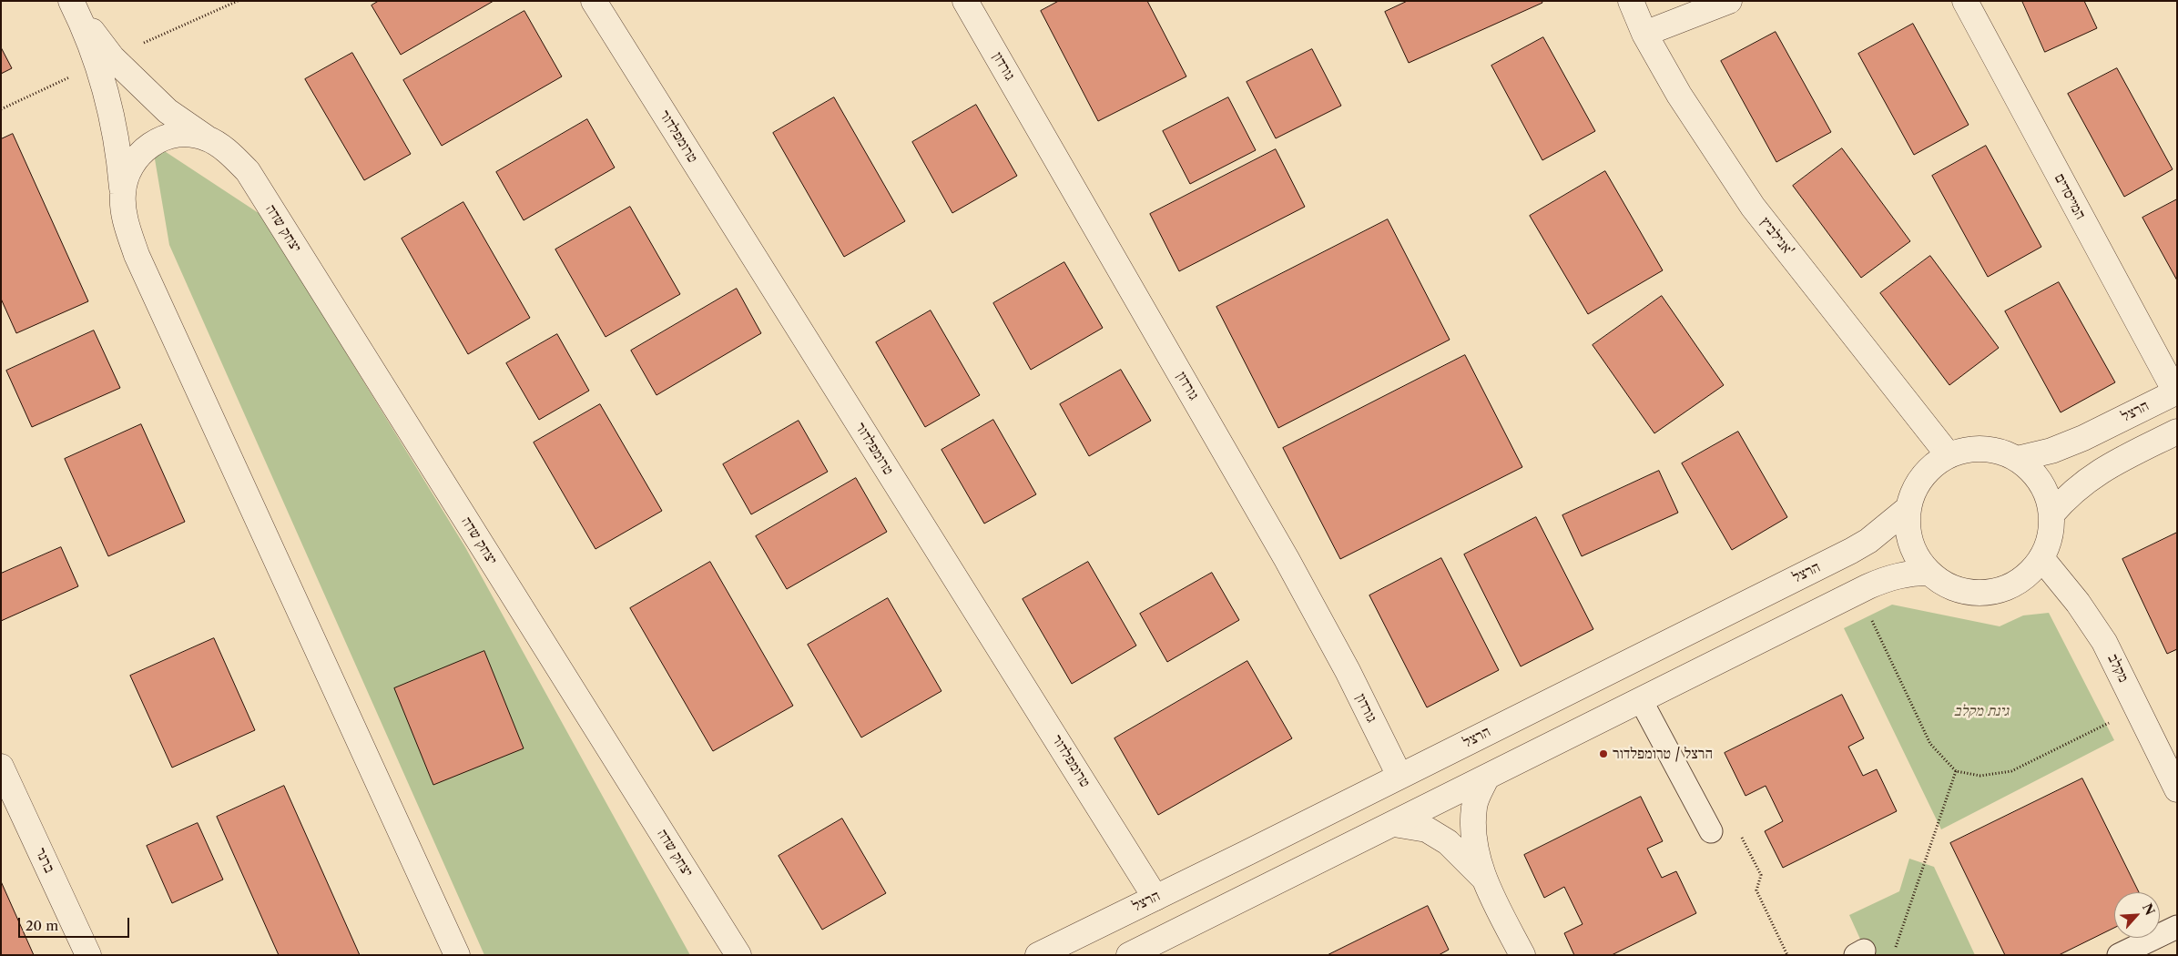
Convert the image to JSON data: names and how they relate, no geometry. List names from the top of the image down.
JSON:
{
  "streets": {
    "street": [
      "גורדון",
      "טרומפלדור",
      "המייסדים",
      "יצחק שדה",
      "אנילביץ'",
      "הרצל",
      "מקלב",
      "ברנר"
    ]
  },
  "crossings": [
    ["גורדון", "הרצל"],
    ["טרומפלדור", "הרצל"],
    ["המייסדים", "הרצל"],
    ["אנילביץ'", "הרצל"],
    ["אנילביץ'", "מקלב"],
    ["הרצל", "מקלב"]
  ],
  "parks": ["גינת מקלב"],
  "places": ["הרצל / טרומפלדור"],
  "scale_bar": "20 m",
  "north": "top right"
}
